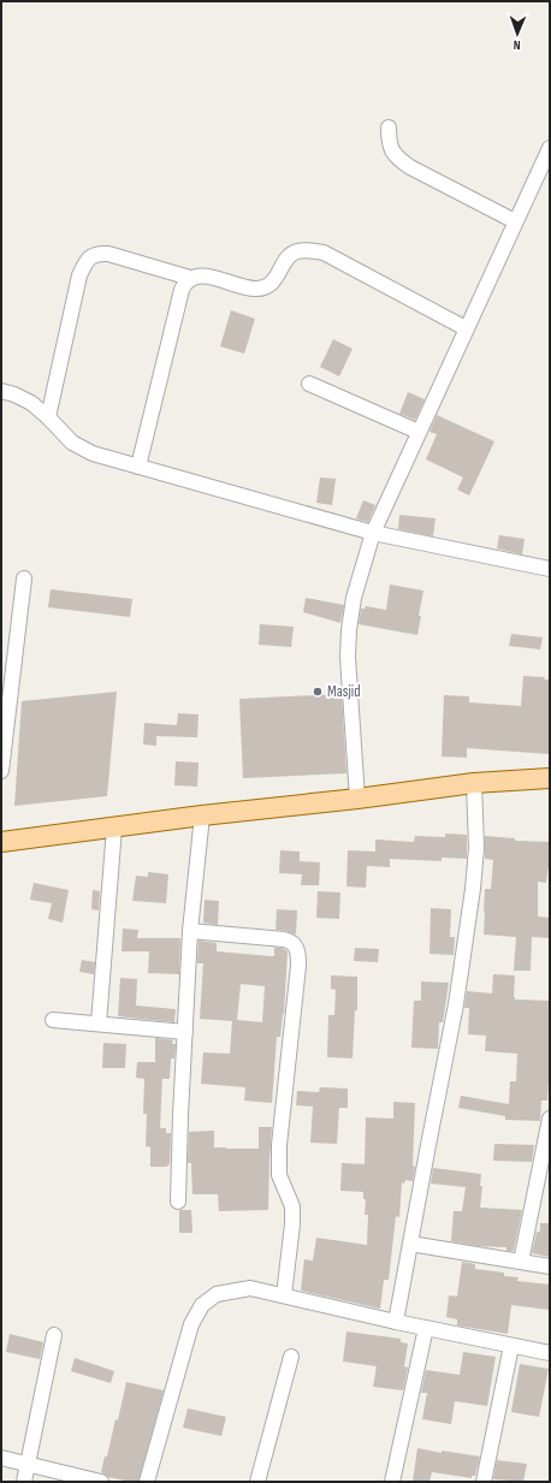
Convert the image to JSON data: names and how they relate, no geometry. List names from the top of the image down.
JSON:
{
  "places": ["Masjid"],
  "north": "bottom"
}
